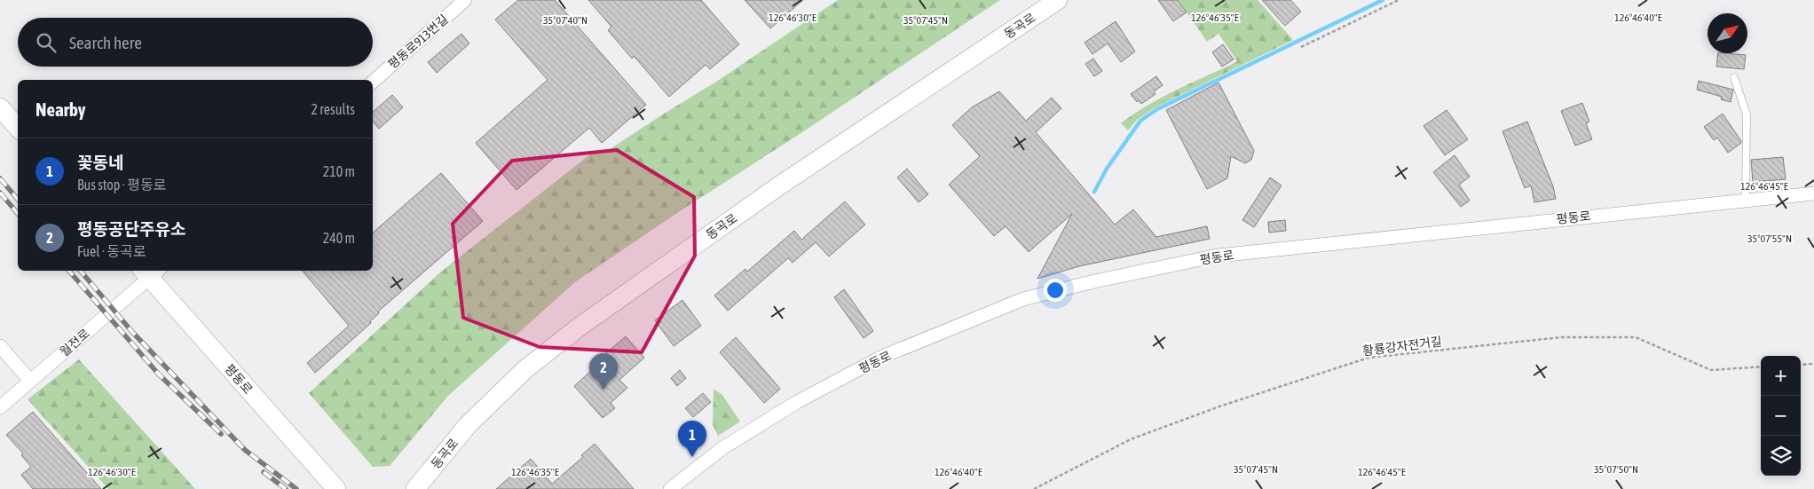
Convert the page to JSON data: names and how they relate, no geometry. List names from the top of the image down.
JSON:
{
  "streets": {
    "main road": ["동곡로", "평동로"],
    "street": ["평동로913번길", "월전로"],
    "path": ["황룡강자전거길"]
  },
  "crossings": [
    ["평동로", "월전로"]
  ],
  "north": "top right",
  "page": {
    "search": "Search here",
    "heading": ["Nearby", "2 results"],
    "list": [
      {
        "mark": "1",
        "name": "꽃동네",
        "note": "Bus stop · 평동로",
        "value": "210 m"
      },
      {
        "mark": "2",
        "name": "평동공단주유소",
        "note": "Fuel · 동곡로",
        "value": "240 m"
      }
    ],
    "pins": ["2", "1"],
    "map_buttons": ["+", "−"]
  },
  "coordinates": [
    "126°46'40\"E",
    "126°46'35\"E",
    "126°46'30\"E",
    "35°07'40\"N",
    "35°07'45\"N",
    "126°46'45\"E",
    "35°07'55\"N",
    "35°07'50\"N"
  ]
}
